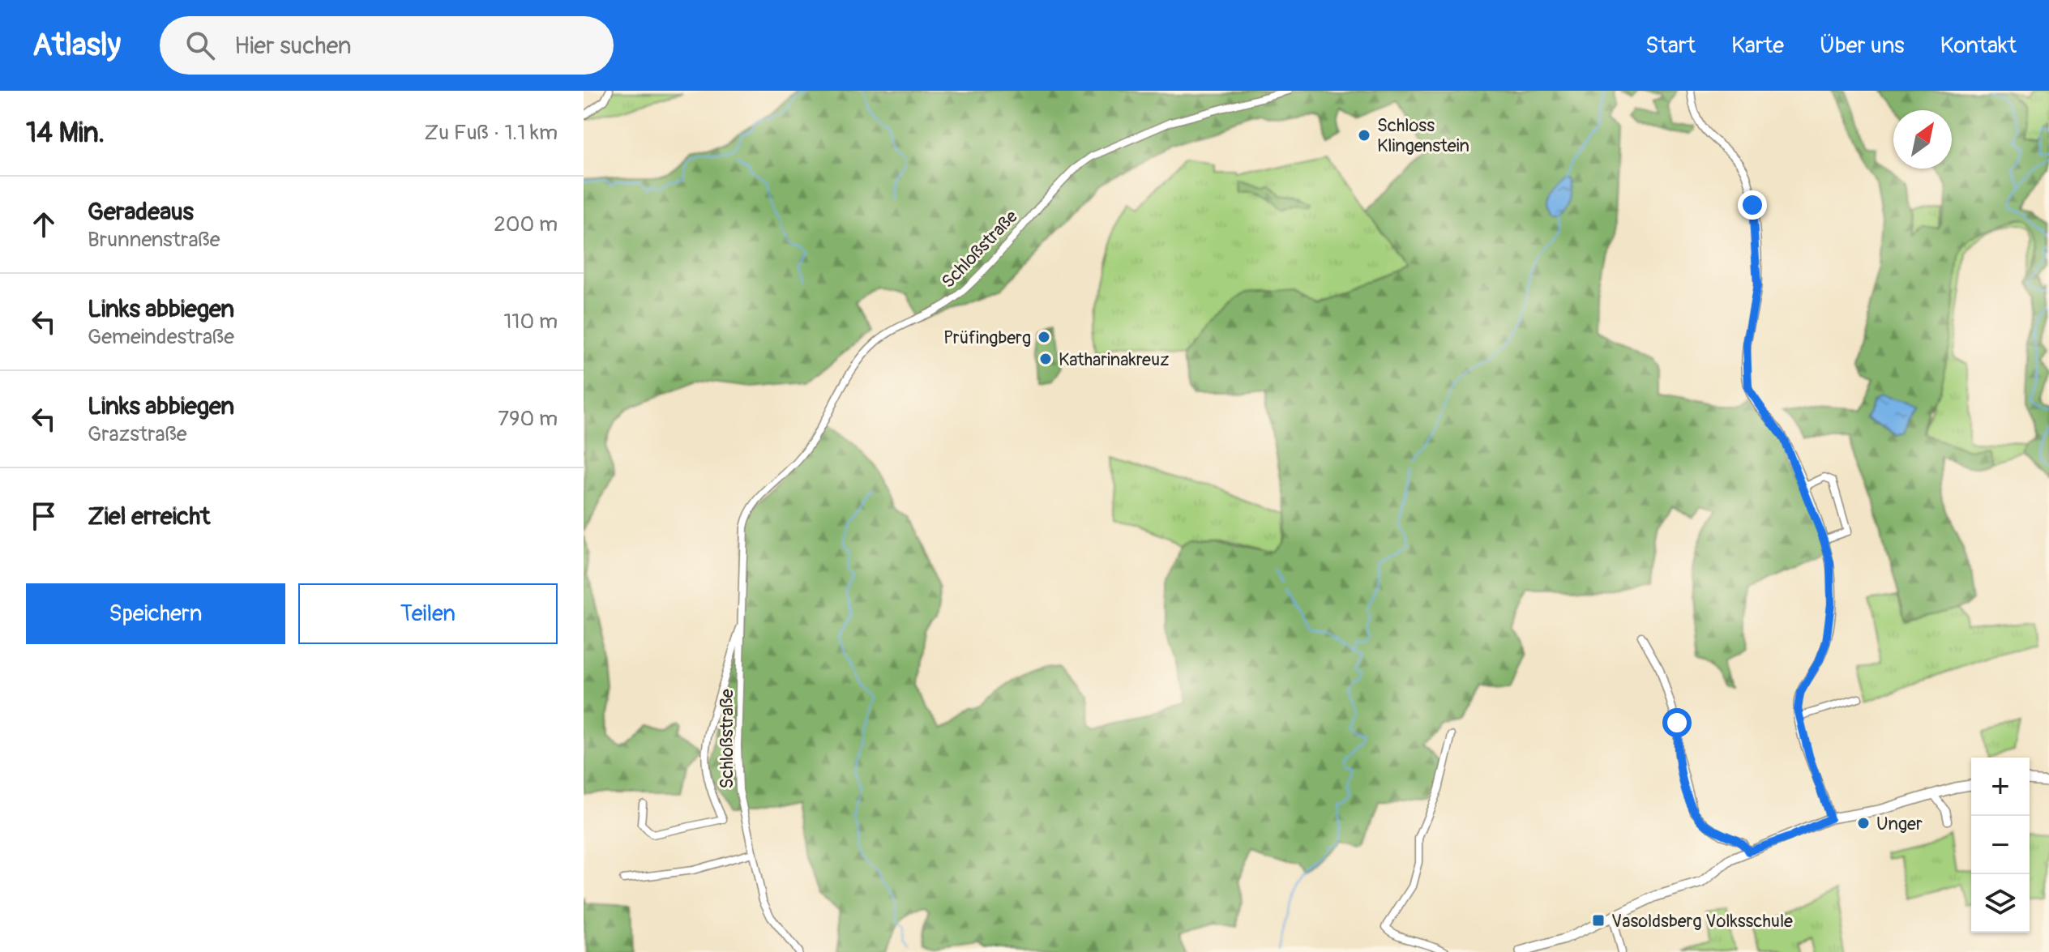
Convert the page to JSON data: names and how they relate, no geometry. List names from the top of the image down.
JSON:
{
  "streets": {
    "street": ["Schloßstraße"]
  },
  "places": {
    "other": [
      "Schloss Klingenstein",
      "Prüfingberg",
      "Katharinakreuz",
      "Unger"
    ],
    "transit": ["Vasoldsberg Volksschule"]
  },
  "north": "top right",
  "page": {
    "header": "Atlasly",
    "search": "Hier suchen",
    "nav": [
      "Start",
      "Karte",
      "Über uns",
      "Kontakt"
    ],
    "heading": ["14 Min.", "Zu Fuß · 1.1 km"],
    "list": [
      ["Geradeaus", "Brunnenstraße", "200 m"],
      ["Links abbiegen", "Gemeindestraße", "110 m"],
      ["Links abbiegen", "Grazstraße", "790 m"],
      "Ziel erreicht"
    ],
    "buttons": ["Speichern", "Teilen"],
    "map_buttons": ["+", "−"]
  }
}
